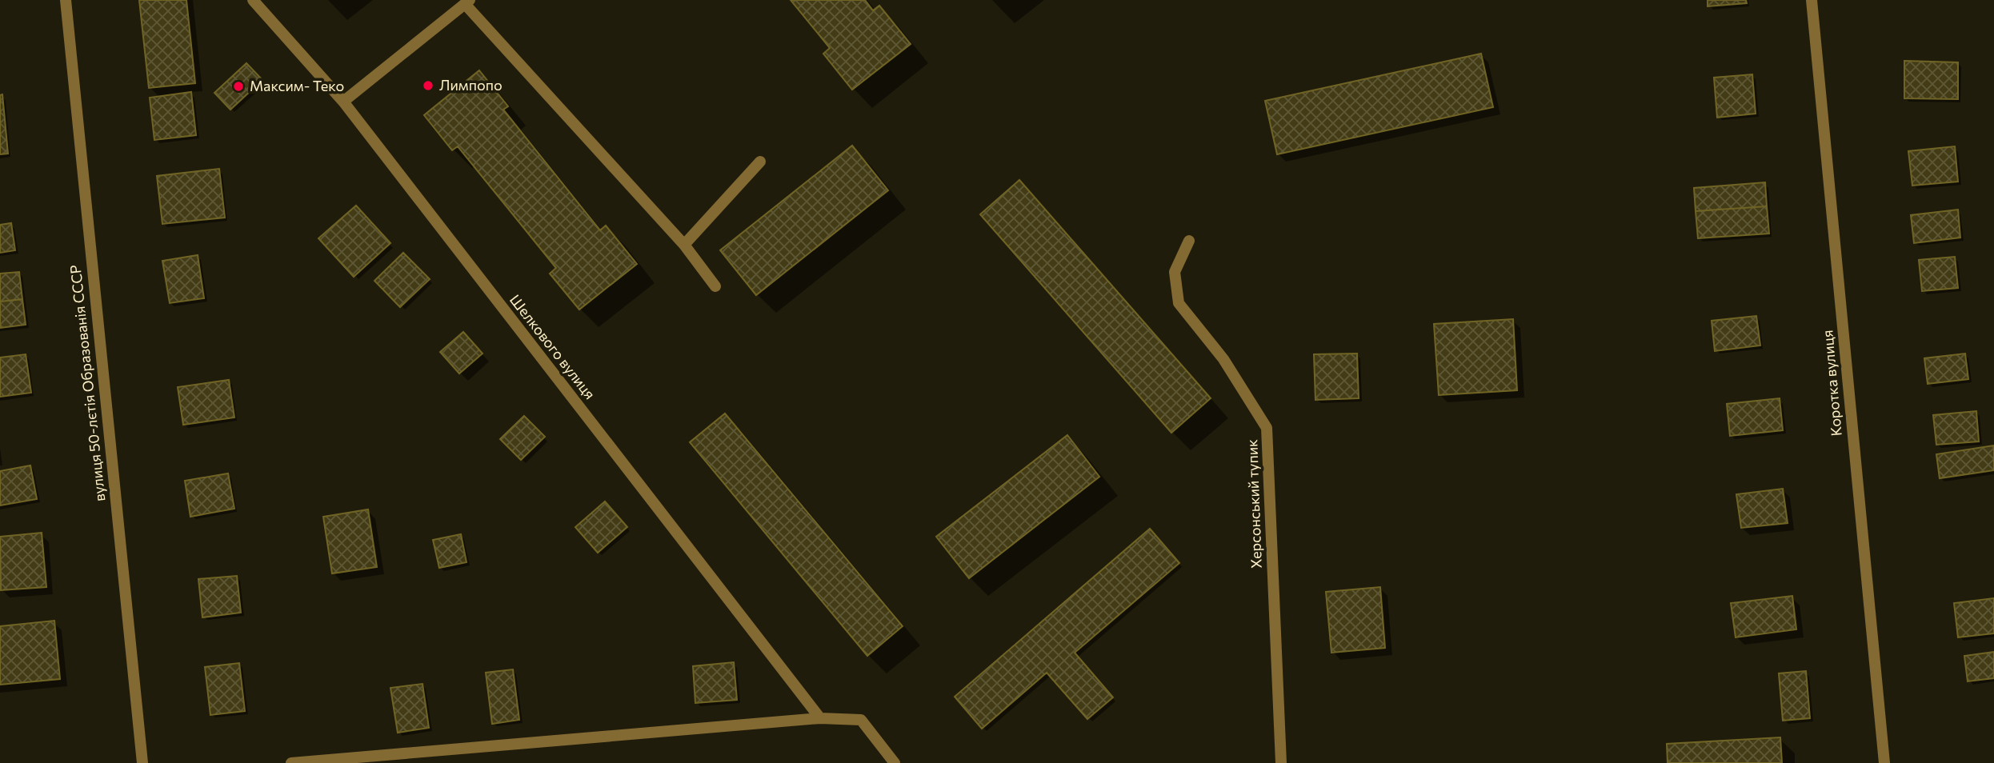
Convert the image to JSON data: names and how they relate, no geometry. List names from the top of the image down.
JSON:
{
  "streets": {
    "street": [
      "Шелкового вулиця",
      "вулиця 50-лєтія Образованія СССР",
      "Коротка вулиця",
      "Херсонський тупик"
    ]
  },
  "places": ["Лимпопо", "Максим- Теко"]
}
